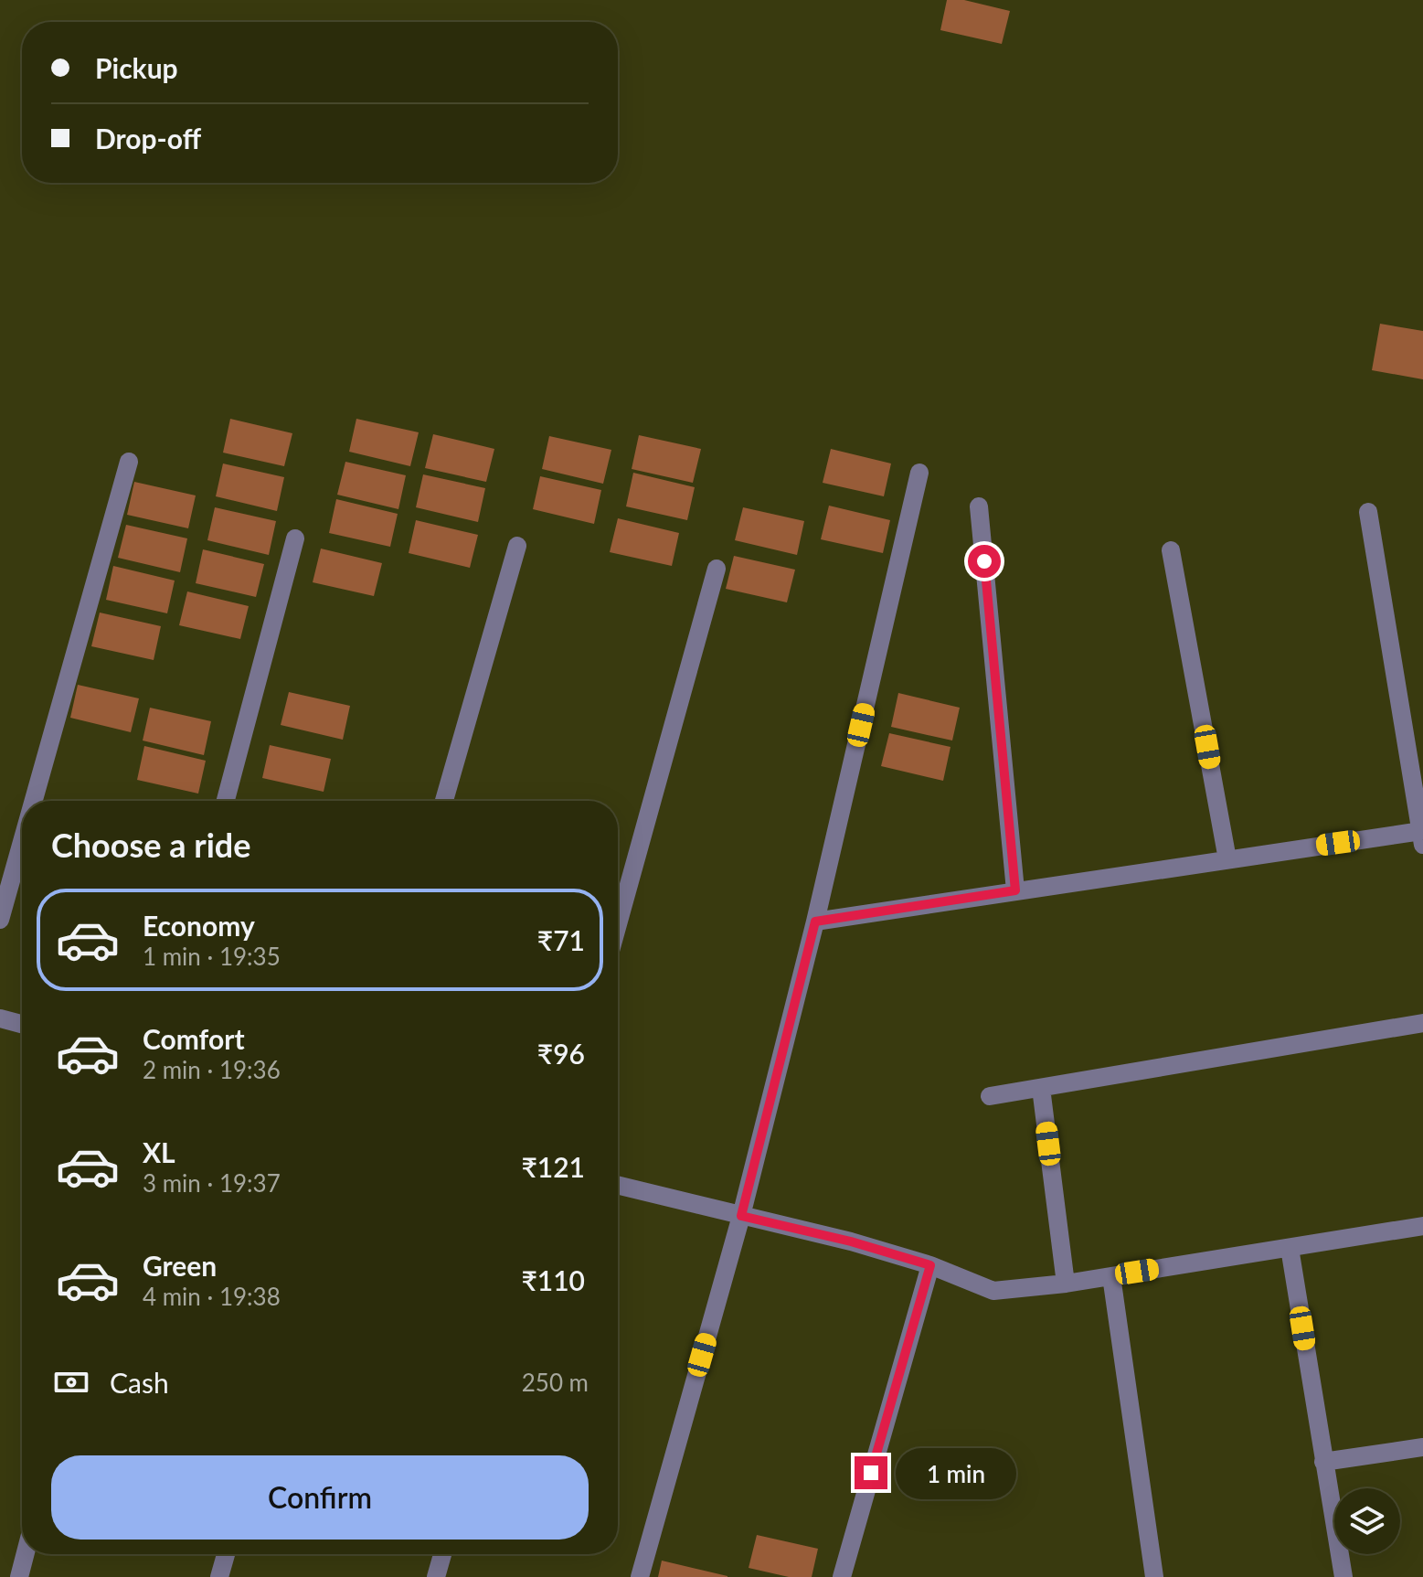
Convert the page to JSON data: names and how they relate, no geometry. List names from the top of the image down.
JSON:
{
  "page": {
    "banner": ["Pickup", "Drop-off"],
    "heading": "Choose a ride",
    "list": [
      {
        "name": "Economy",
        "note": "1 min · 19:35",
        "value": "₹71"
      },
      {
        "name": "Comfort",
        "note": "2 min · 19:36",
        "value": "₹96"
      },
      {
        "name": "XL",
        "note": "3 min · 19:37",
        "value": "₹121"
      },
      {
        "name": "Green",
        "note": "4 min · 19:38",
        "value": "₹110"
      }
    ],
    "pay": ["Cash", "250 m"],
    "buttons": "Confirm",
    "bubble": "1 min"
  }
}
